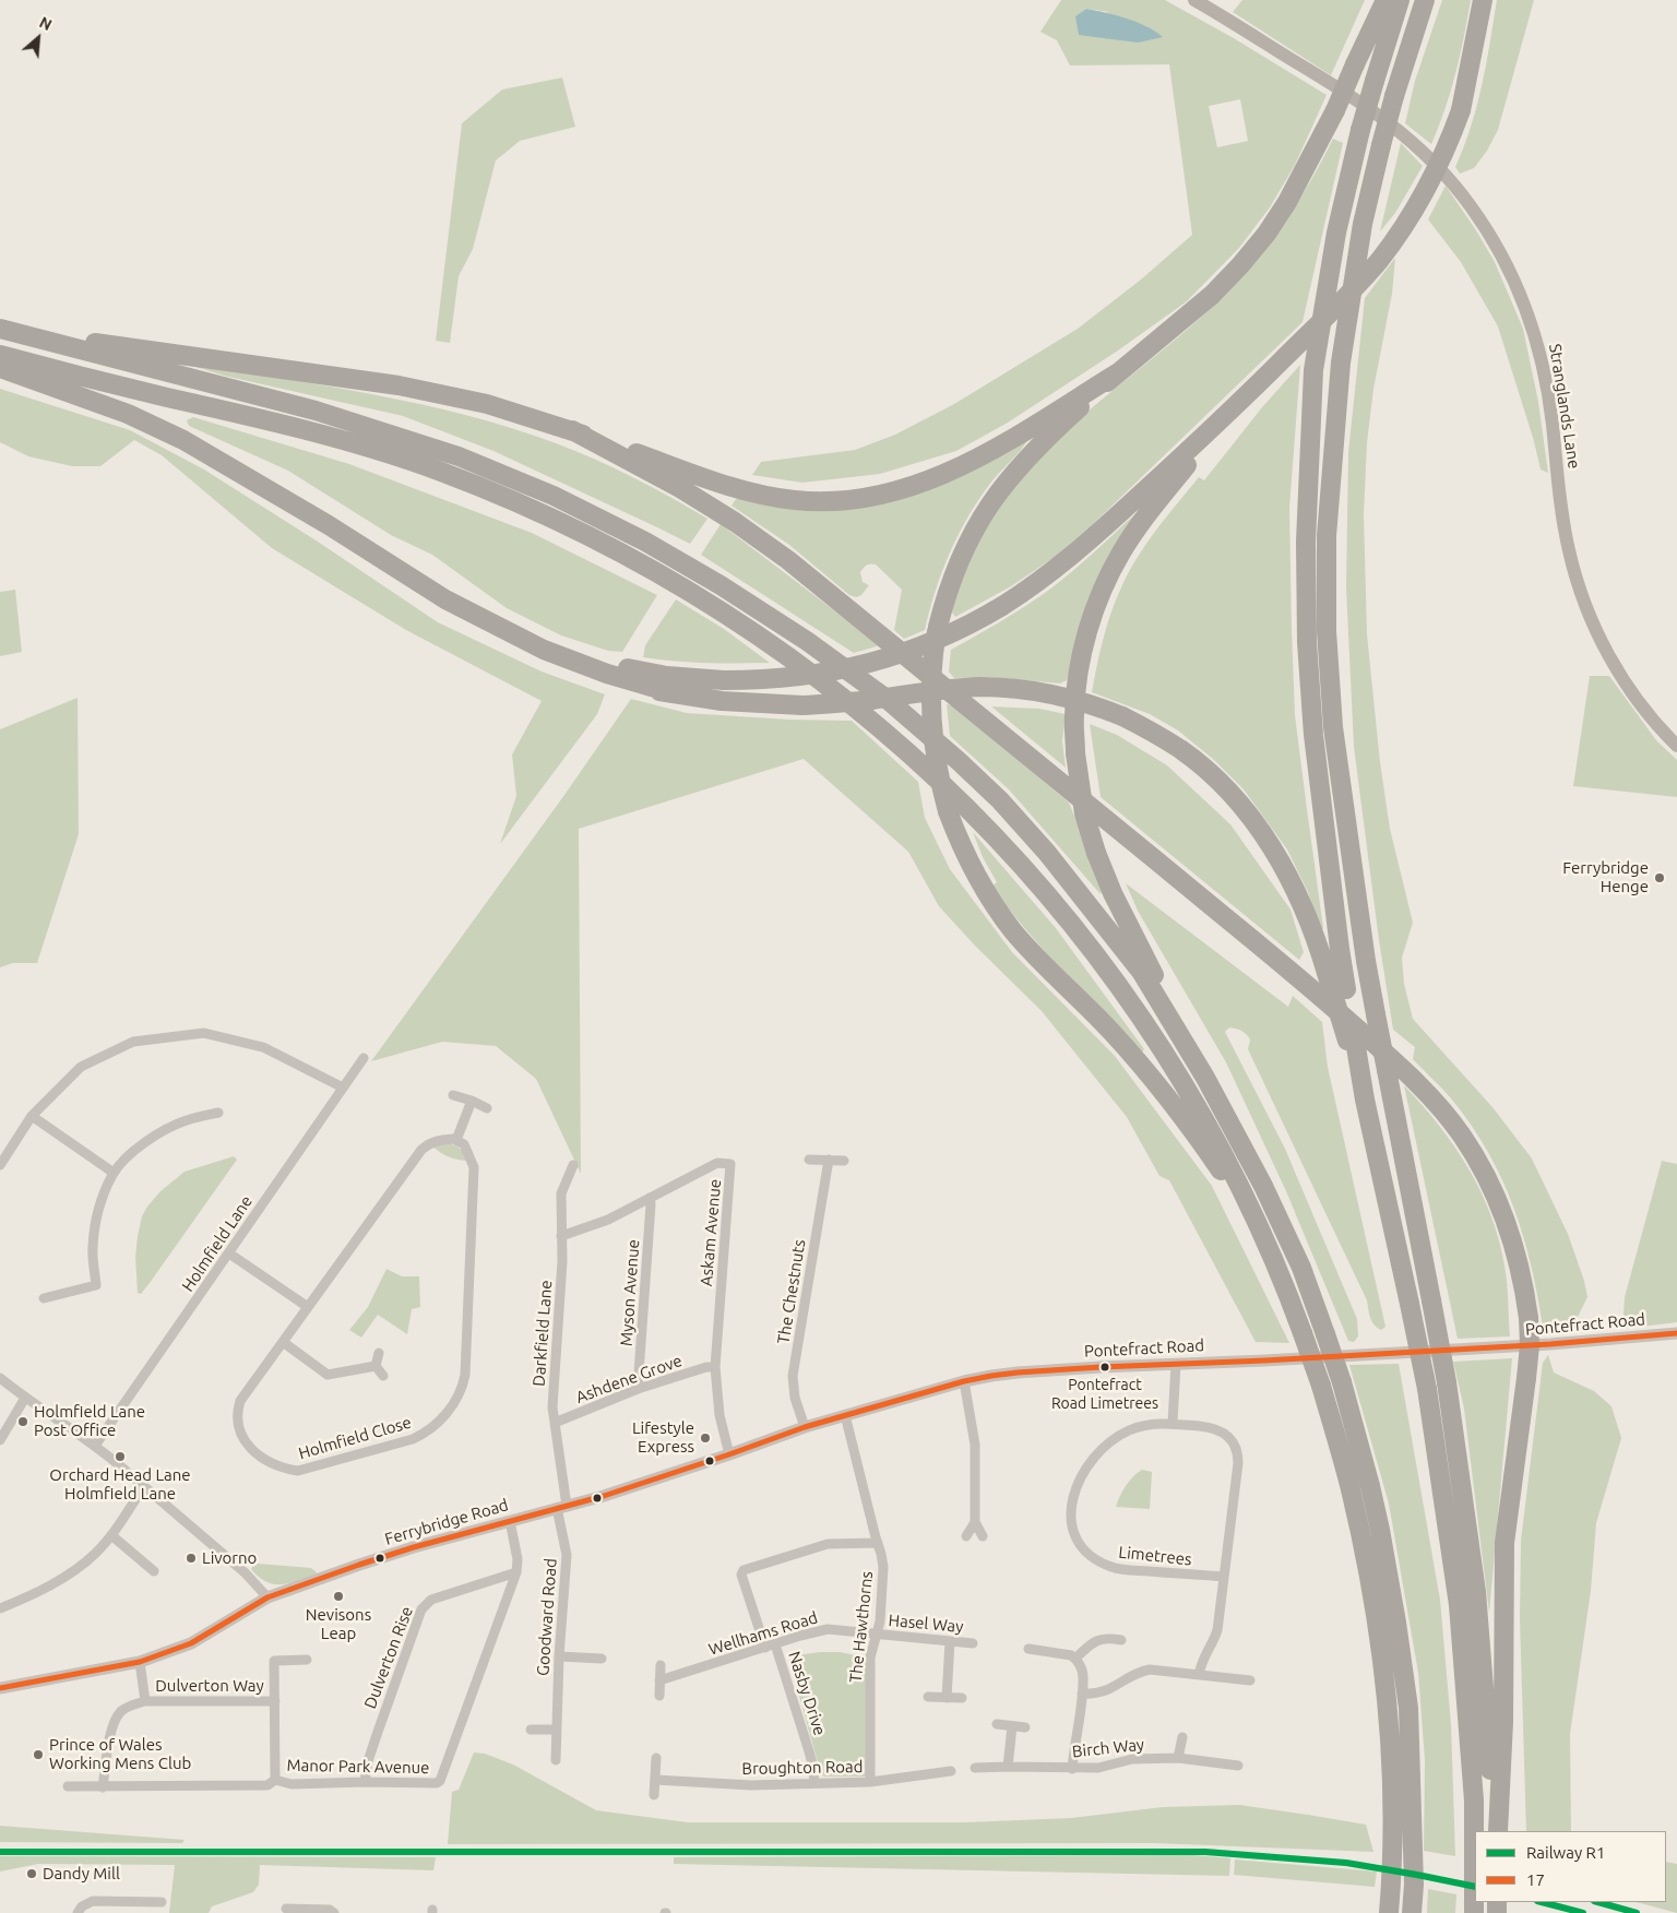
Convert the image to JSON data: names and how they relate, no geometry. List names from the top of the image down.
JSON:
{
  "streets": {
    "main road": ["Stranglands Lane"],
    "street": [
      "Askam Avenue",
      "Holmfield Lane",
      "The Chestnuts",
      "Myson Avenue",
      "Pontefract Road",
      "Darkfield Lane",
      "Ashdene Grove",
      "Holmfield Close",
      "Ferrybridge Road",
      "Limetrees",
      "Goodward Road",
      "Hasel Way",
      "The Hawthorns",
      "Wellhams Road",
      "Dulverton Rise",
      "Dulverton Way",
      "Nasby Drive",
      "Birch Way",
      "Manor Park Avenue",
      "Broughton Road"
    ]
  },
  "crossings": [
    ["Askam Avenue", "Myson Avenue"],
    ["Askam Avenue", "Pontefract Road"],
    ["Askam Avenue", "Darkfield Lane"],
    ["Askam Avenue", "Ashdene Grove"],
    ["The Chestnuts", "Pontefract Road"],
    ["Myson Avenue", "Ashdene Grove"],
    ["Pontefract Road", "Darkfield Lane"],
    ["Pontefract Road", "Ferrybridge Road"],
    ["Pontefract Road", "Goodward Road"],
    ["Pontefract Road", "The Hawthorns"],
    ["Darkfield Lane", "Ashdene Grove"],
    ["Darkfield Lane", "Ferrybridge Road"],
    ["Darkfield Lane", "Goodward Road"],
    ["Ferrybridge Road", "Goodward Road"],
    ["Ferrybridge Road", "Dulverton Way"],
    ["Ferrybridge Road", "Manor Park Avenue"],
    ["Hasel Way", "The Hawthorns"],
    ["Hasel Way", "Wellhams Road"],
    ["The Hawthorns", "Wellhams Road"],
    ["The Hawthorns", "Nasby Drive"],
    ["The Hawthorns", "Broughton Road"],
    ["Wellhams Road", "Nasby Drive"],
    ["Dulverton Rise", "Manor Park Avenue"],
    ["Dulverton Way", "Manor Park Avenue"],
    ["Nasby Drive", "Broughton Road"]
  ],
  "places": [
    "Ferrybridge Henge",
    "Pontefract Road Limetrees",
    "Holmfield Lane Post Office",
    "Lifestyle Express",
    "Orchard Head Lane Holmfield Lane",
    "Livorno",
    "Nevisons Leap",
    "Prince of Wales Working Mens Club",
    "Dandy Mill"
  ],
  "lines": ["transit line 17", "rail line R1"],
  "legend": ["Railway R1", "17"],
  "north": "top right"
}
